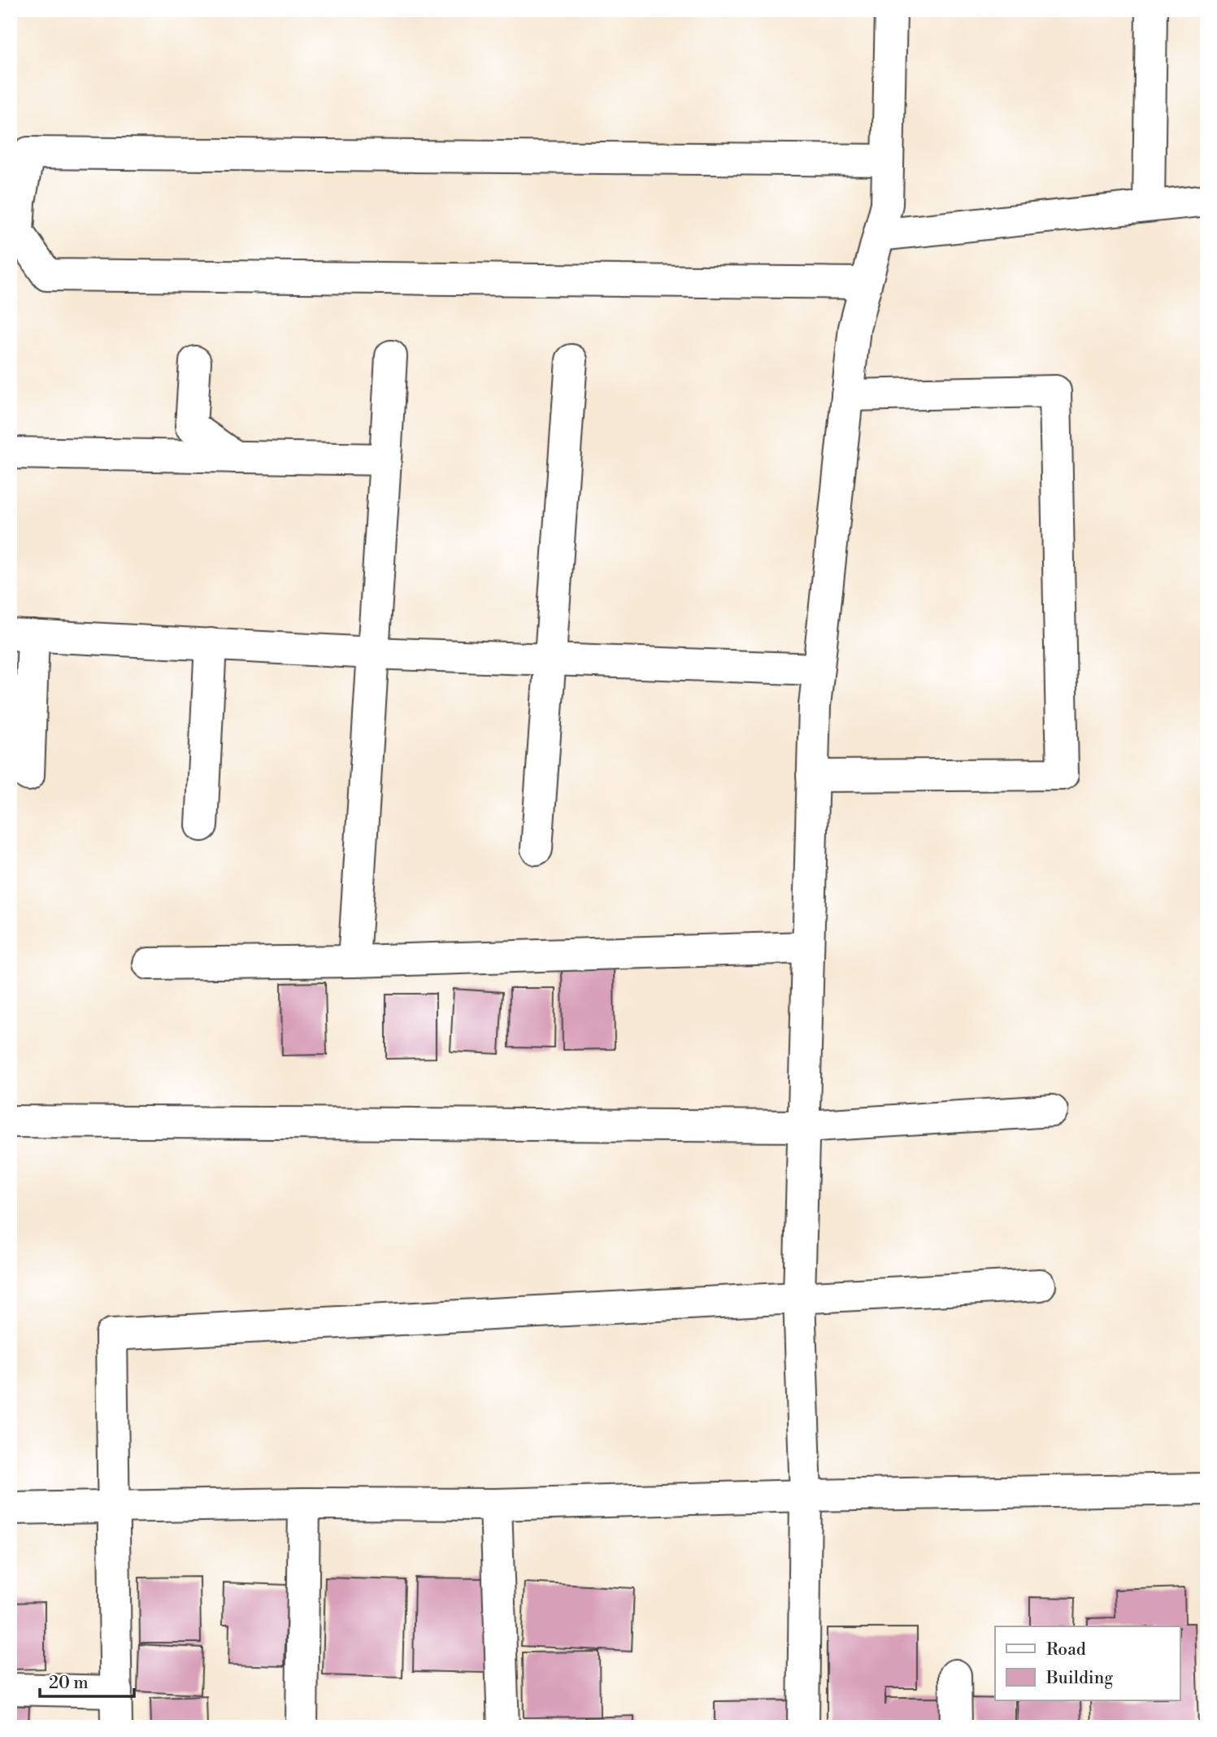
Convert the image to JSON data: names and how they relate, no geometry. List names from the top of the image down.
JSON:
{
  "legend": ["Road", "Building"],
  "scale_bar": "20 m"
}
